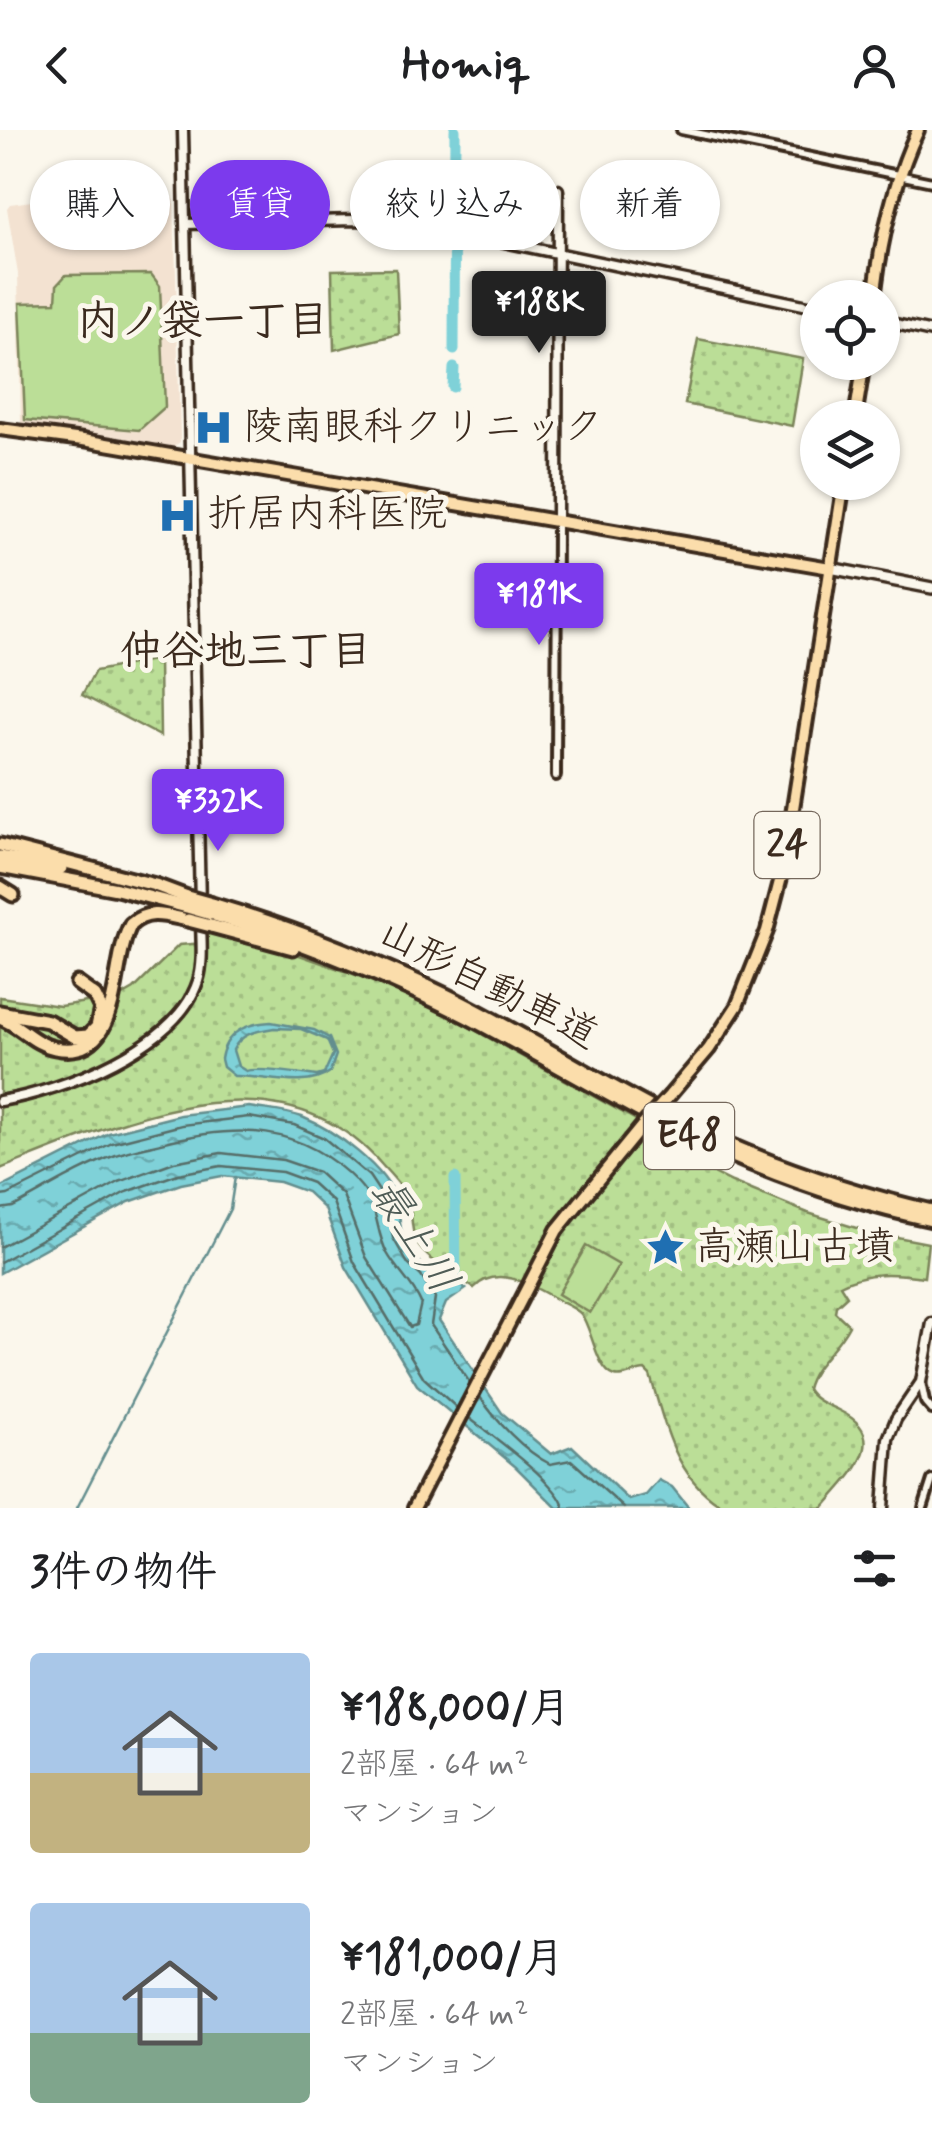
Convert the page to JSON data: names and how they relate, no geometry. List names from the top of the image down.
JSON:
{
  "streets": {
    "highway": ["山形自動車道", "E48"],
    "main road": ["24"]
  },
  "districts": ["内ノ袋一丁目", "仲谷地三丁目"],
  "water": ["最上川"],
  "places": {
    "hospital": ["陵南眼科クリニック", "折居内科医院"],
    "place": ["高瀬山古墳"]
  },
  "page": {
    "header": "Homiq",
    "chip": [
      "購入",
      "賃貸",
      "絞り込み",
      "新着"
    ],
    "price": ["¥188K", "¥181K", "¥332K"],
    "heading": "3件の物件",
    "list": [
      {
        "name": "¥188,000/月",
        "note": "2部屋 · 64 m² · マンション"
      },
      {
        "name": "¥181,000/月",
        "note": "2部屋 · 64 m² · マンション"
      }
    ]
  }
}
